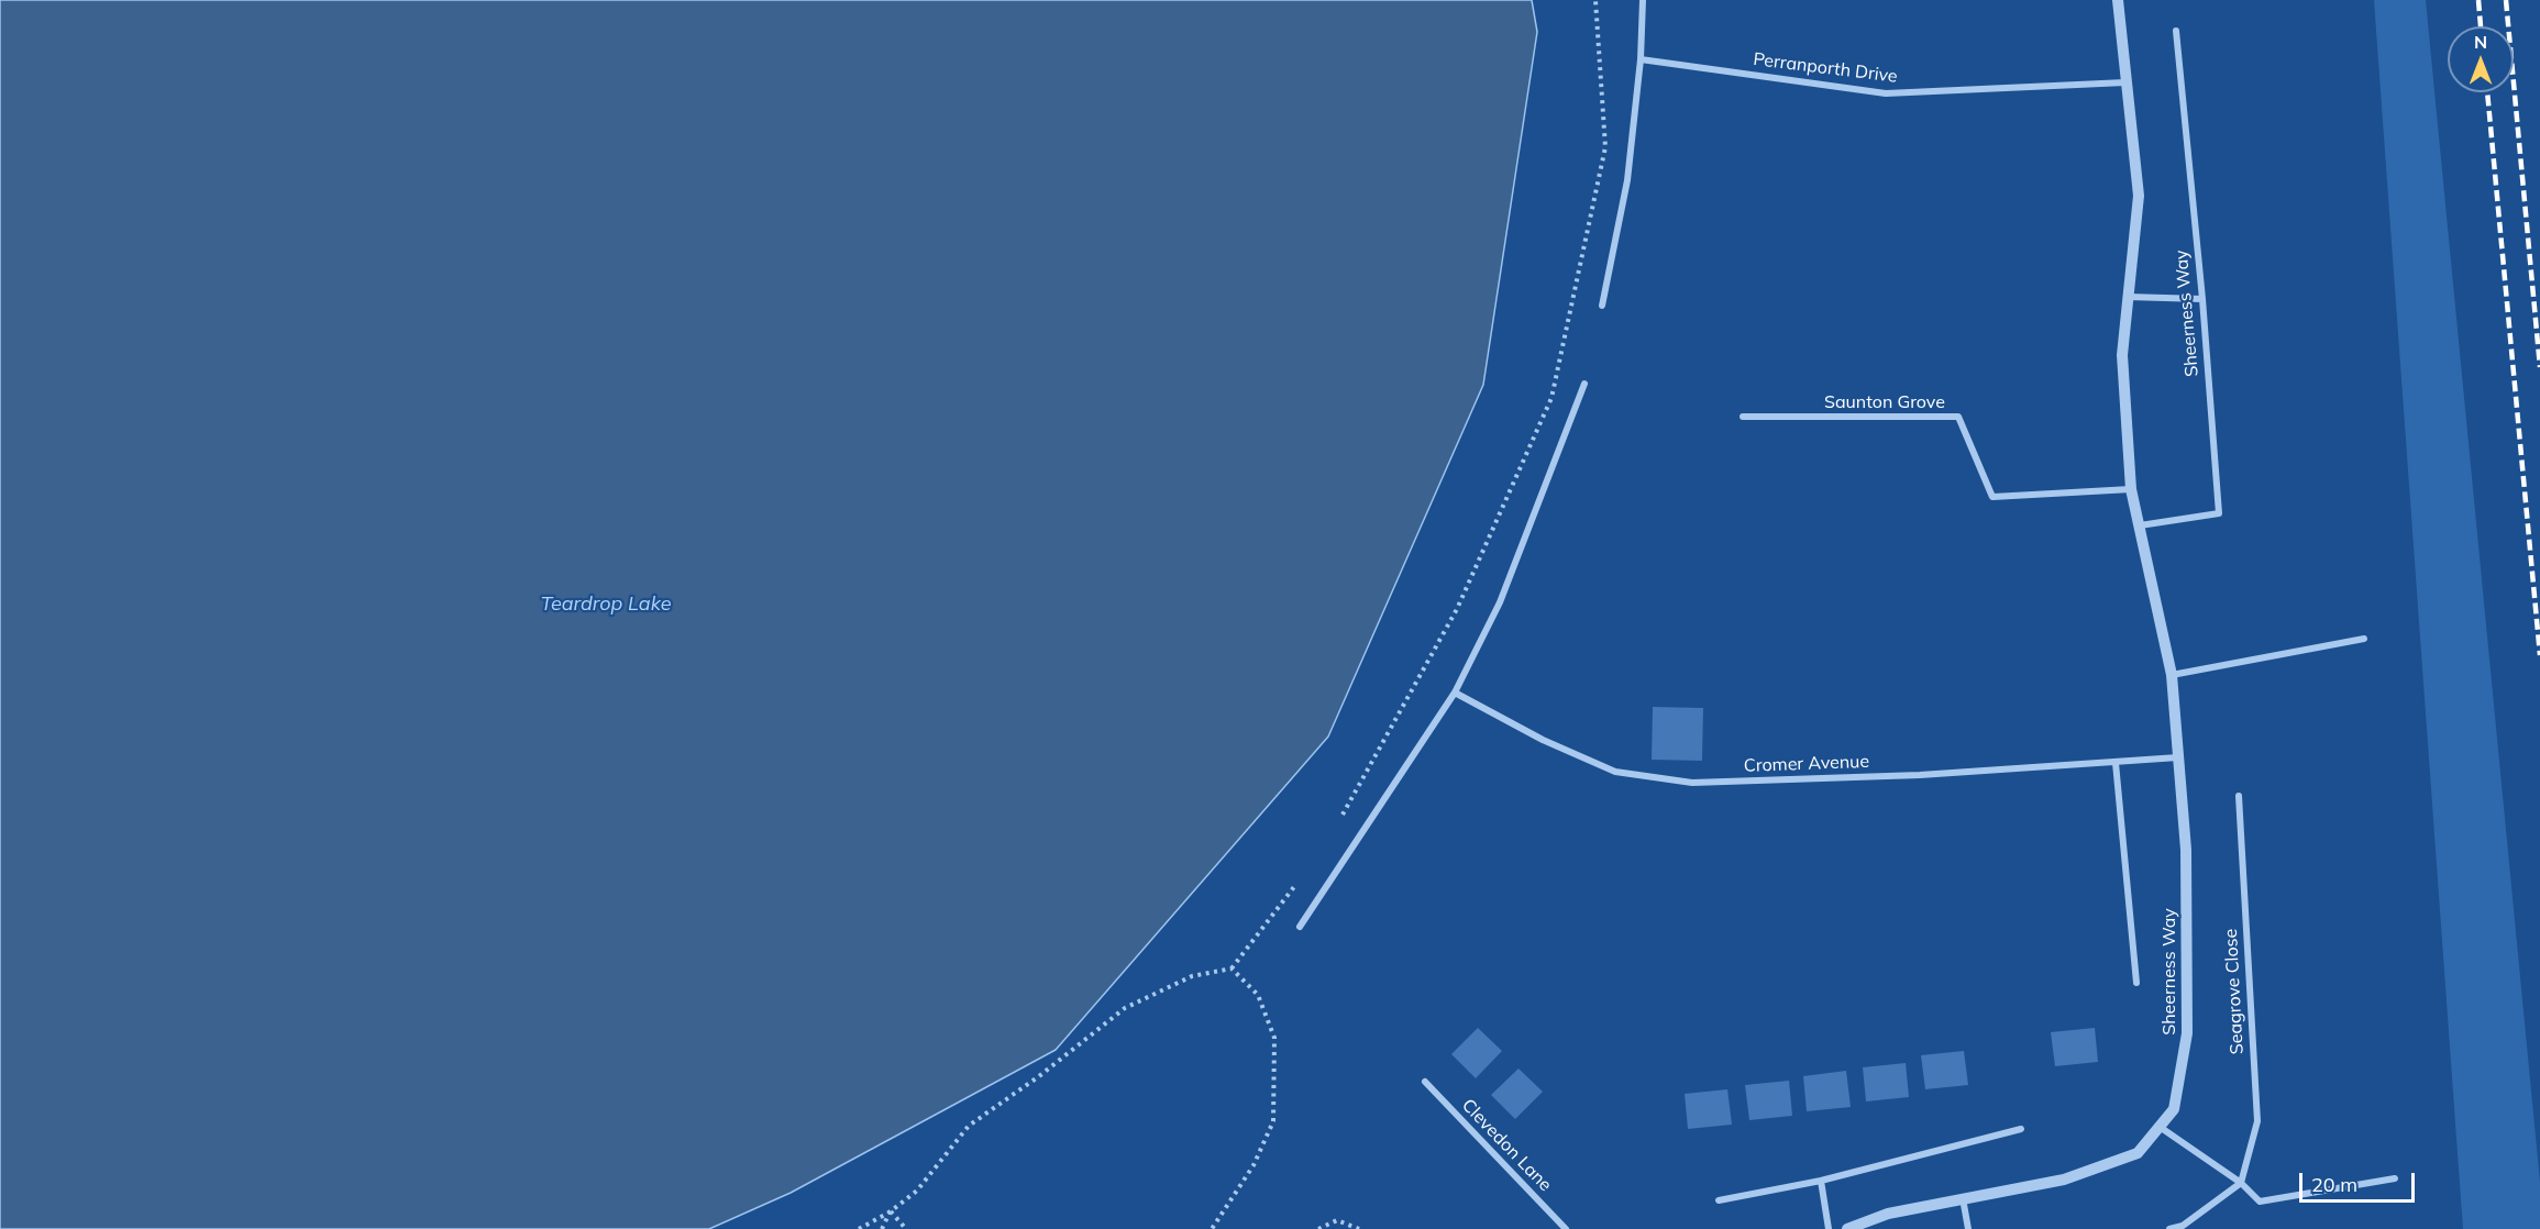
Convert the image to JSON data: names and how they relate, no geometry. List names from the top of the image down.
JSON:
{
  "streets": {
    "street": [
      "Perranporth Drive",
      "Sheerness Way",
      "Saunton Grove",
      "Cromer Avenue",
      "Seagrove Close",
      "Clevedon Lane"
    ]
  },
  "crossings": [
    ["Perranporth Drive", "Sheerness Way"],
    ["Sheerness Way", "Saunton Grove"],
    ["Sheerness Way", "Cromer Avenue"]
  ],
  "water": ["Teardrop Lake"],
  "scale_bar": "20 m",
  "north": "top"
}
